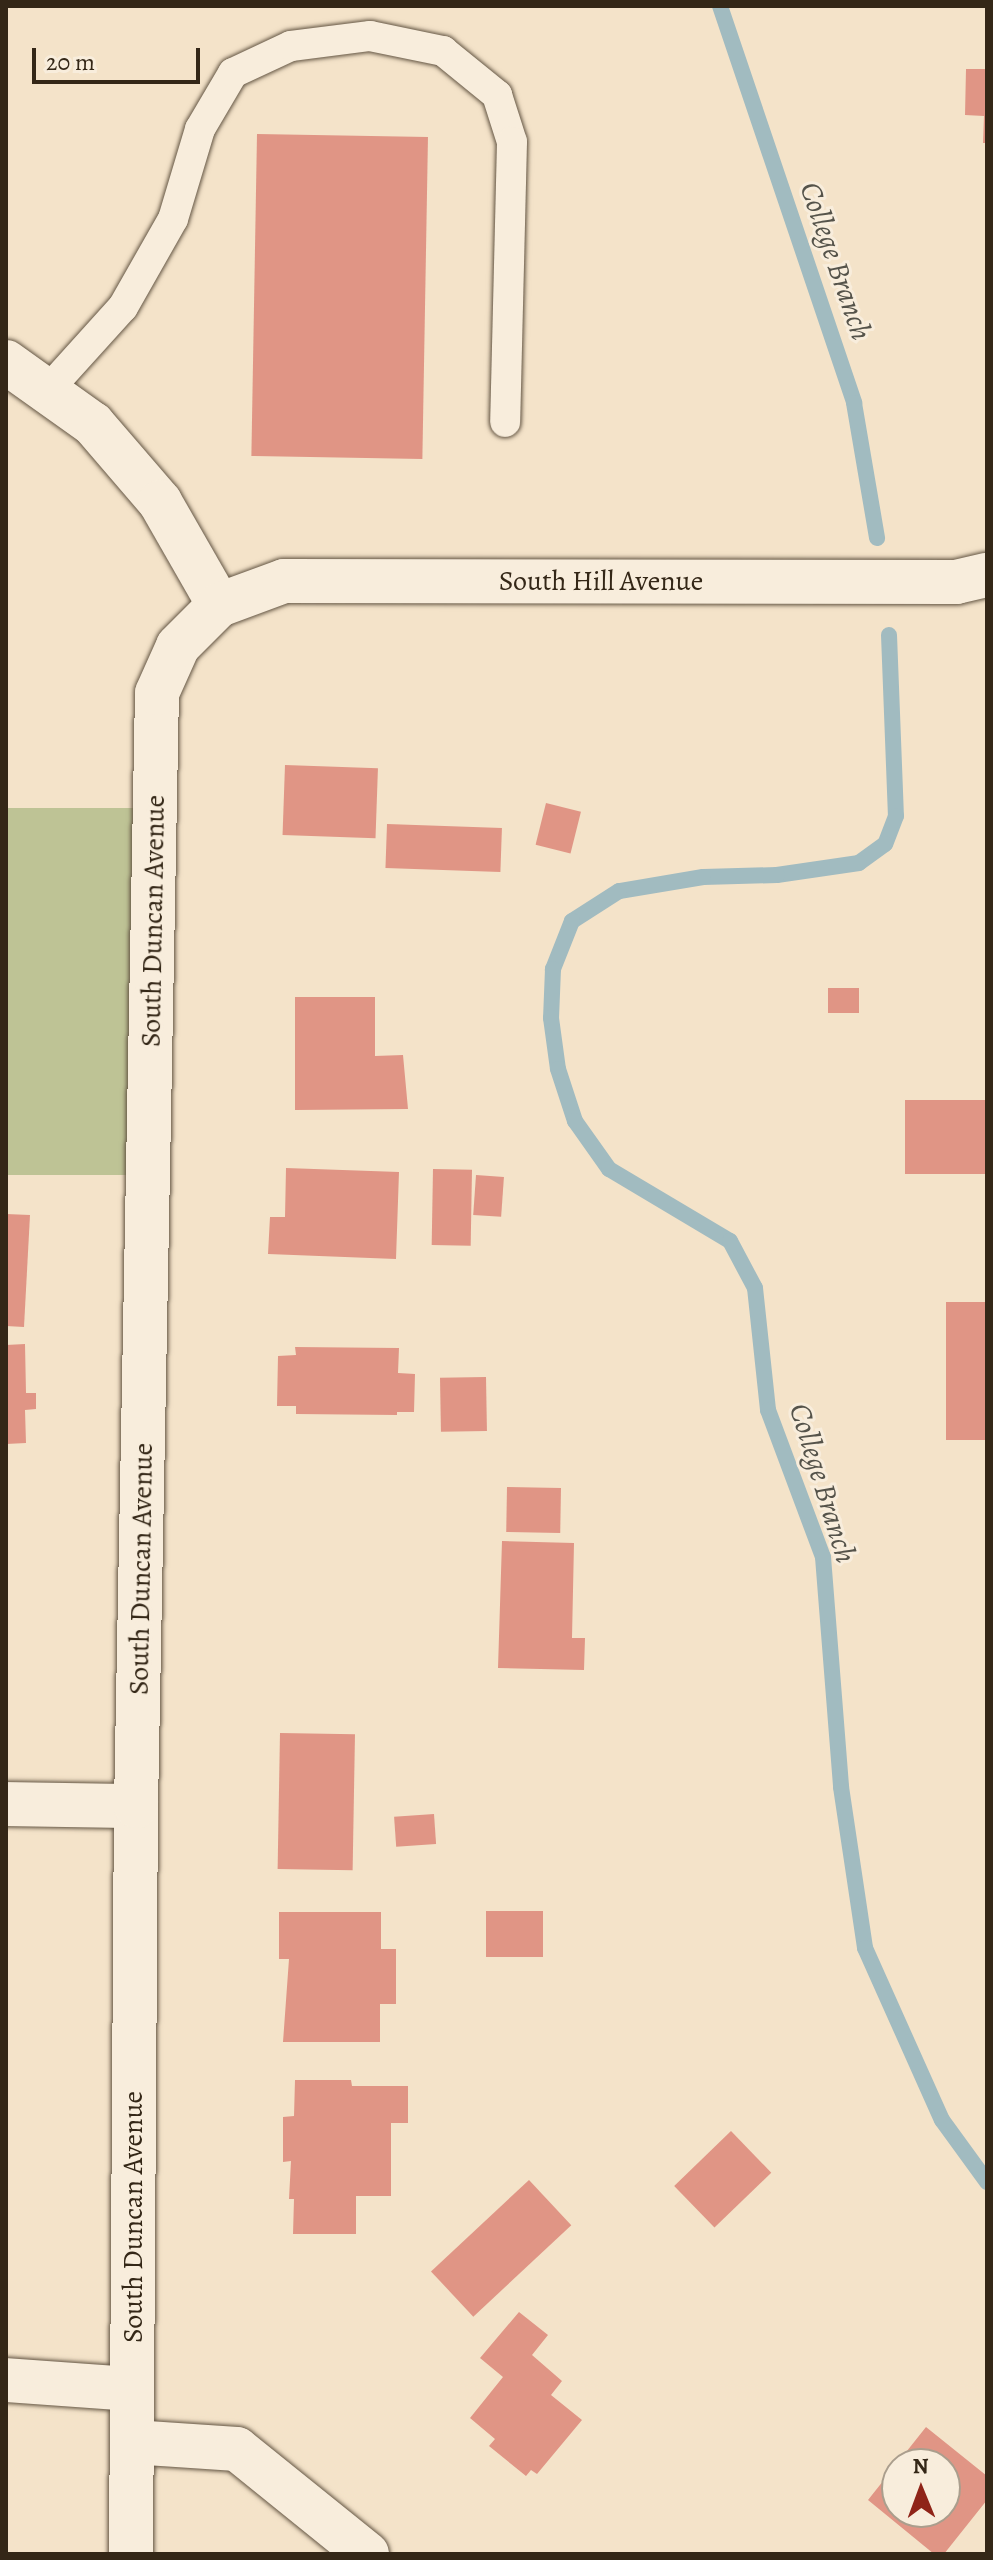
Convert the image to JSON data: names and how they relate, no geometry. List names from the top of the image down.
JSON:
{
  "streets": {
    "street": ["South Hill Avenue", "South Duncan Avenue"]
  },
  "crossings": [
    ["South Hill Avenue", "South Duncan Avenue"]
  ],
  "water": ["College Branch"],
  "scale_bar": "20 m",
  "north": "top"
}
